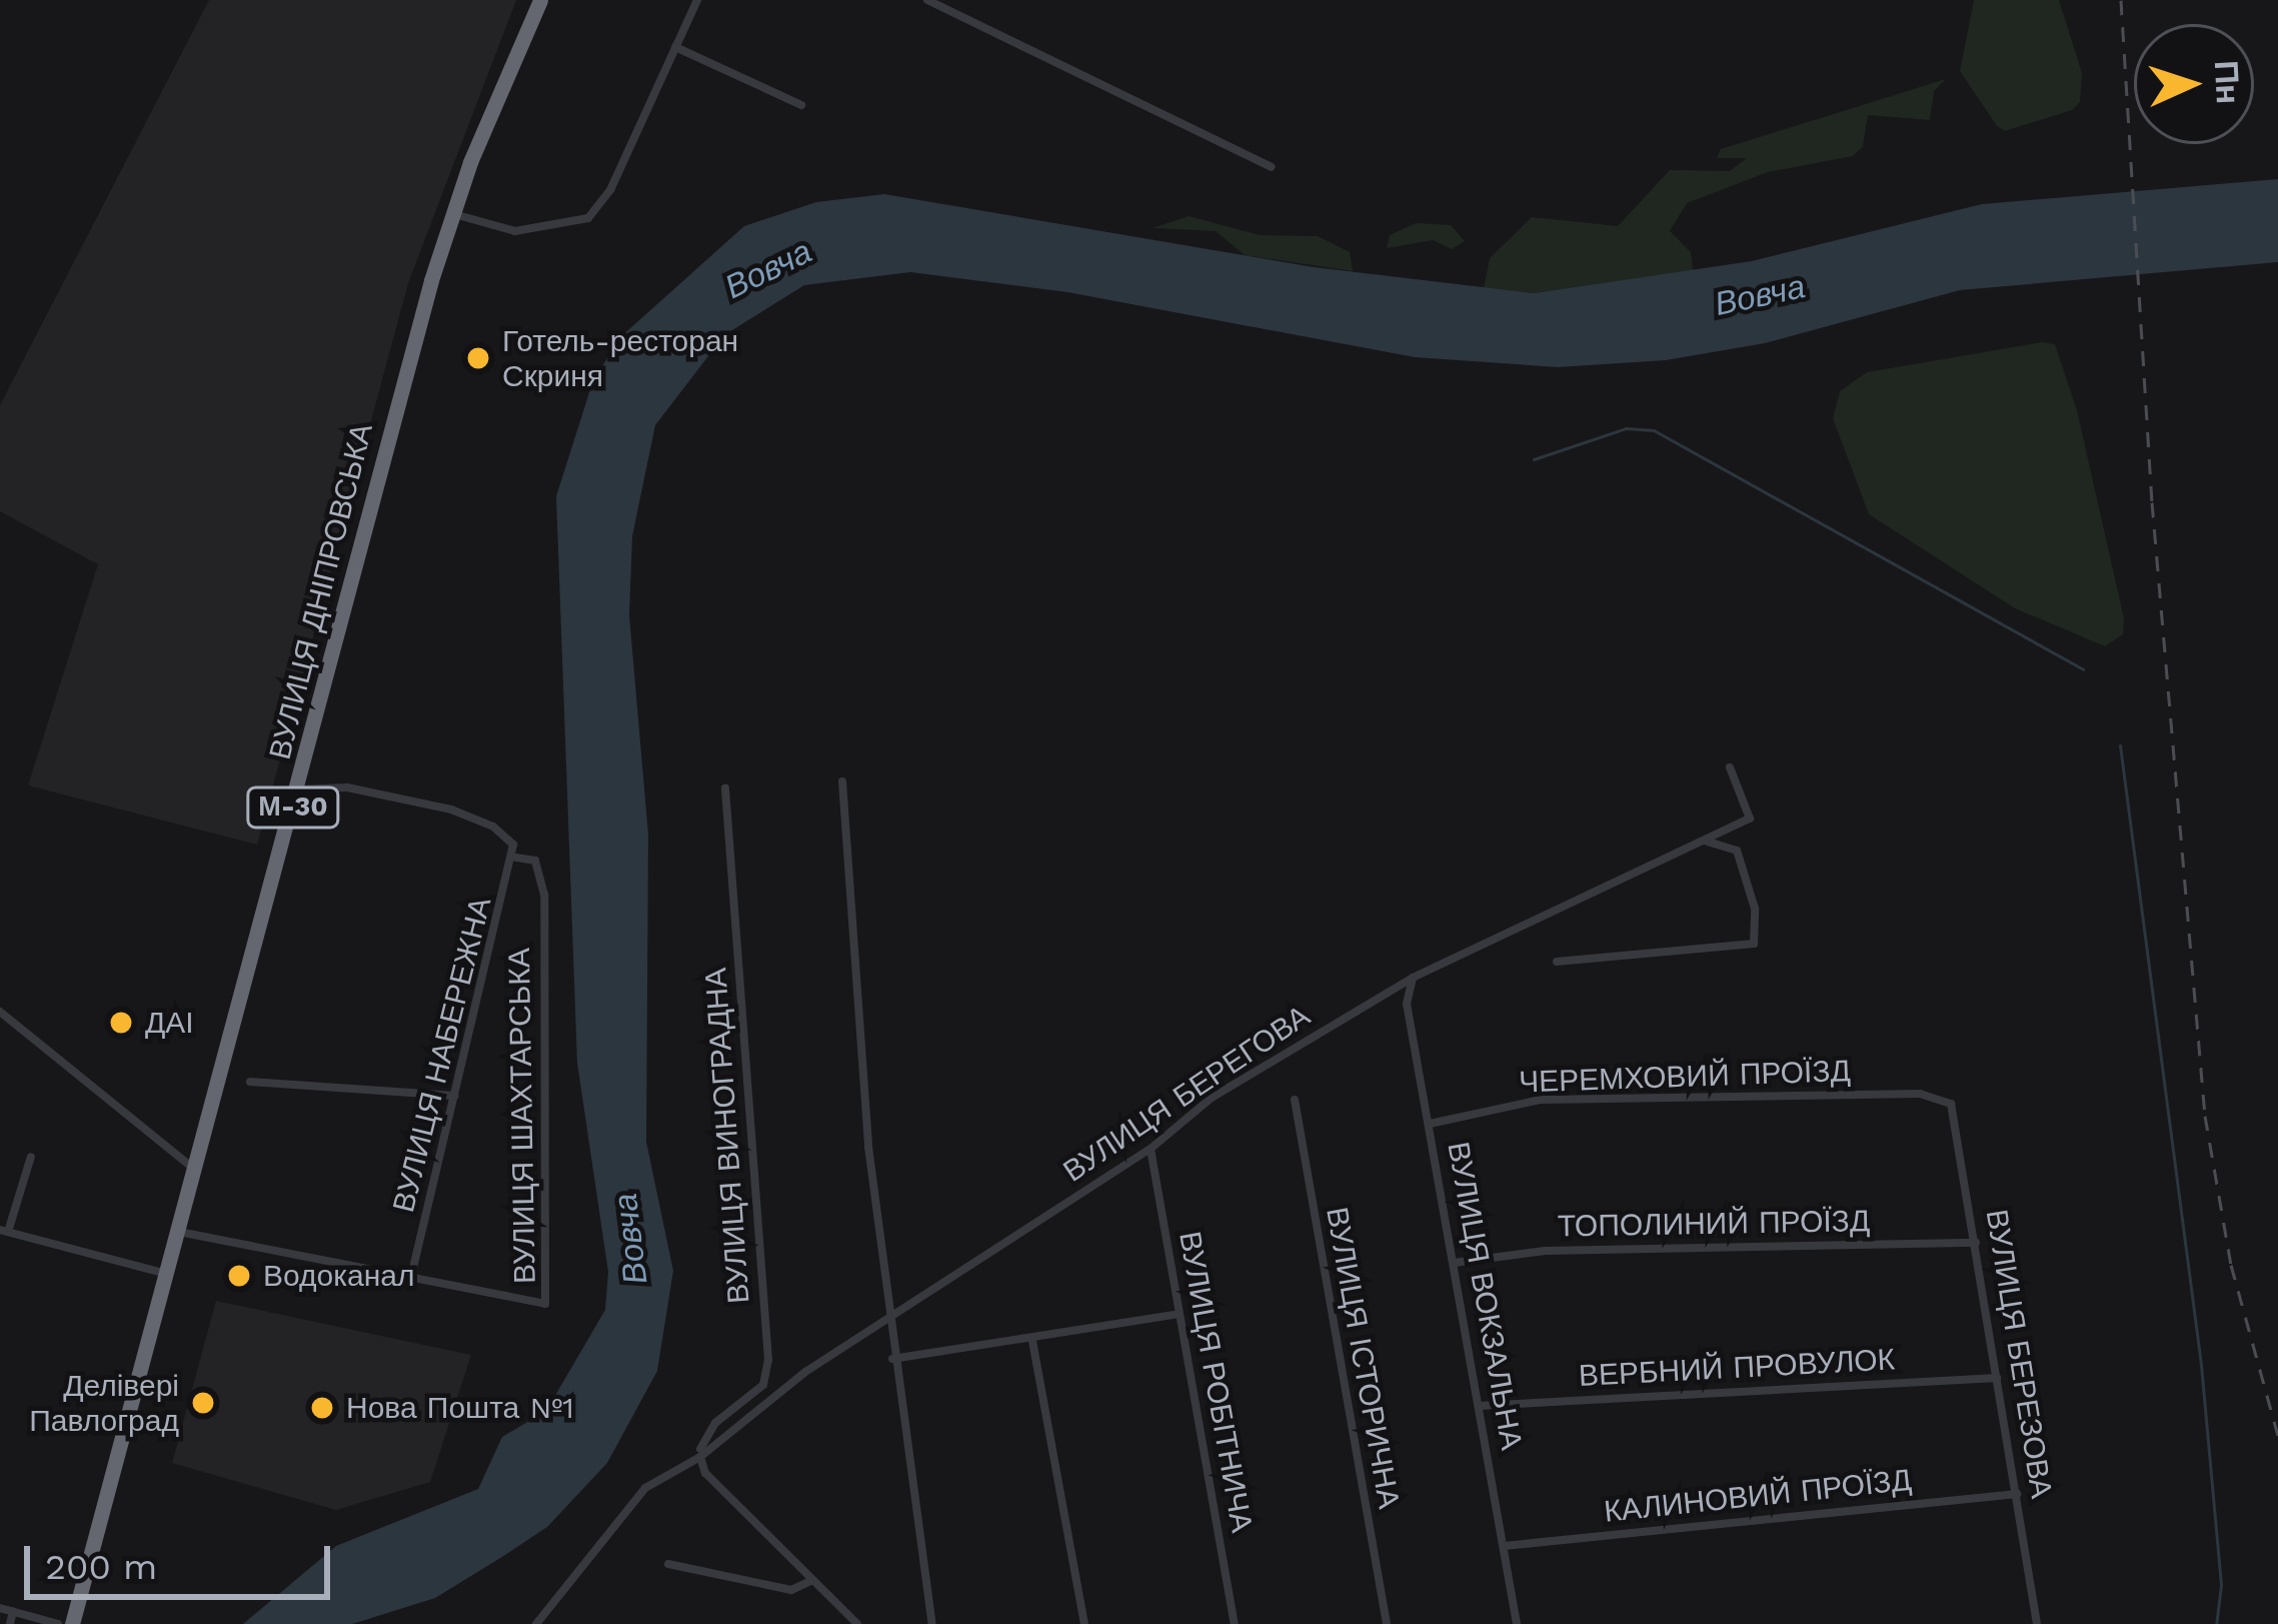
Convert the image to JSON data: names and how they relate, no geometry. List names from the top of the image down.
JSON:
{
  "streets": {
    "highway": ["ВУЛИЦЯ ДНІПРОВСЬКА", "М-30"],
    "street": [
      "ВУЛИЦЯ НАБЕРЕЖНА",
      "ЧЕРЕМХОВИЙ ПРОЇЗД",
      "ВУЛИЦЯ БЕРЕГОВА",
      "ВУЛИЦЯ ШАХТАРСЬКА",
      "ВУЛИЦЯ ВИНОГРАДНА",
      "ТОПОЛИНИЙ ПРОЇЗД",
      "ВУЛИЦЯ ВОКЗАЛЬНА",
      "ВУЛИЦЯ БЕРЕЗОВА",
      "ВУЛИЦЯ ІСТОРИЧНА",
      "ВЕРБНИЙ ПРОВУЛОК",
      "ВУЛИЦЯ РОБІТНИЧА",
      "КАЛИНОВИЙ ПРОЇЗД"
    ]
  },
  "crossings": [
    ["ВУЛИЦЯ ДНІПРОВСЬКА", "ВУЛИЦЯ НАБЕРЕЖНА"],
    ["ВУЛИЦЯ ДНІПРОВСЬКА", "ВУЛИЦЯ ШАХТАРСЬКА"],
    ["ВУЛИЦЯ НАБЕРЕЖНА", "ВУЛИЦЯ ШАХТАРСЬКА"],
    ["ЧЕРЕМХОВИЙ ПРОЇЗД", "ВУЛИЦЯ ВОКЗАЛЬНА"],
    ["ЧЕРЕМХОВИЙ ПРОЇЗД", "ВУЛИЦЯ БЕРЕЗОВА"],
    ["ВУЛИЦЯ БЕРЕГОВА", "ВУЛИЦЯ ВИНОГРАДНА"],
    ["ВУЛИЦЯ БЕРЕГОВА", "ВУЛИЦЯ ВОКЗАЛЬНА"],
    ["ВУЛИЦЯ БЕРЕГОВА", "ВУЛИЦЯ РОБІТНИЧА"],
    ["ТОПОЛИНИЙ ПРОЇЗД", "ВУЛИЦЯ ВОКЗАЛЬНА"],
    ["ТОПОЛИНИЙ ПРОЇЗД", "ВУЛИЦЯ БЕРЕЗОВА"],
    ["ВУЛИЦЯ ВОКЗАЛЬНА", "ВЕРБНИЙ ПРОВУЛОК"],
    ["ВУЛИЦЯ ВОКЗАЛЬНА", "КАЛИНОВИЙ ПРОЇЗД"],
    ["ВУЛИЦЯ БЕРЕЗОВА", "ВЕРБНИЙ ПРОВУЛОК"],
    ["ВУЛИЦЯ БЕРЕЗОВА", "КАЛИНОВИЙ ПРОЇЗД"]
  ],
  "water": ["Вовча"],
  "places": [
    "Готель-ресторан Скриня",
    "ДАІ",
    "Водоканал",
    "Делівері Павлоград",
    "Нова Пошта №1"
  ],
  "scale_bar": "200 m",
  "north": "right"
}
